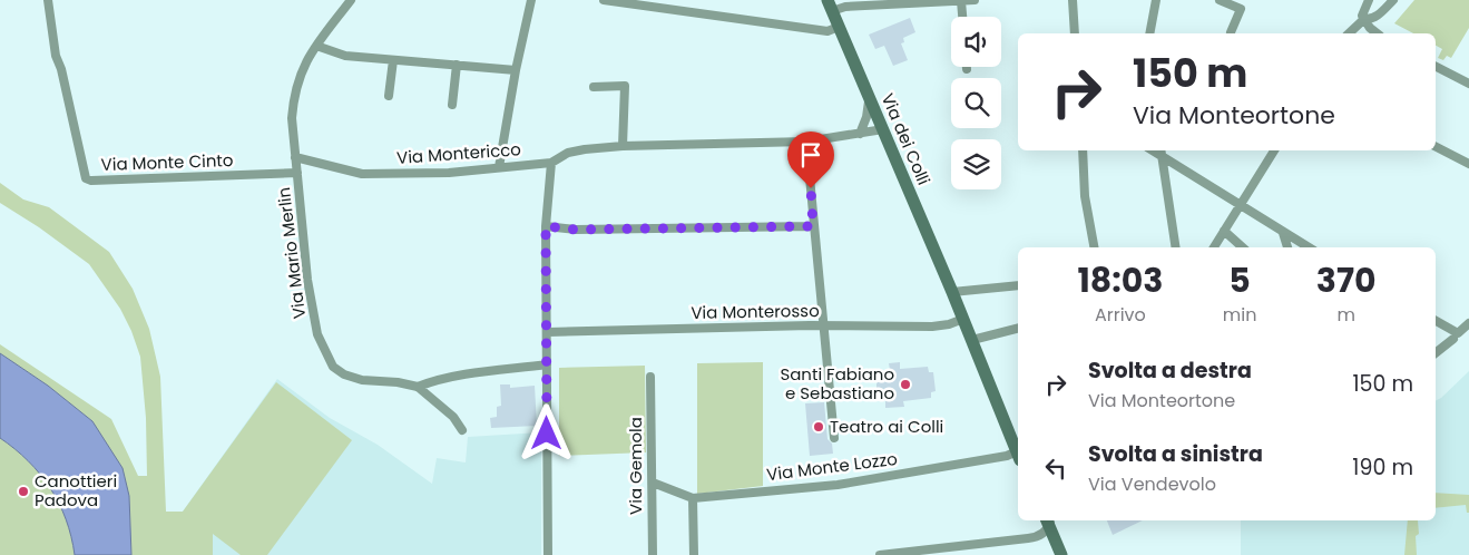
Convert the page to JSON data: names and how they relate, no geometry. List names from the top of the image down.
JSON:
{
  "streets": {
    "main road": ["Via dei Colli"],
    "street": [
      "Via Montericco",
      "Via Monte Cinto",
      "Via Mario Merlin",
      "Via Monterosso",
      "Via Gemola",
      "Via Monte Lozzo"
    ]
  },
  "crossings": [
    ["Via dei Colli", "Via Montericco"],
    ["Via dei Colli", "Via Monterosso"],
    ["Via Montericco", "Via Mario Merlin"],
    ["Via Monte Cinto", "Via Mario Merlin"],
    ["Via Gemola", "Via Monte Lozzo"]
  ],
  "places": ["Santi Fabiano e Sebastiano", "Teatro ai Colli", "Canottieri Padova"],
  "page": {
    "turn": ["150 m", "Via Monteortone"],
    "eta": [
      "18:03",
      "Arrivo",
      "5",
      "min",
      "370",
      "m"
    ],
    "list": [
      {
        "name": "Svolta a destra",
        "note": "Via Monteortone",
        "value": "150 m"
      },
      {
        "name": "Svolta a sinistra",
        "note": "Via Vendevolo",
        "value": "190 m"
      }
    ]
  }
}
